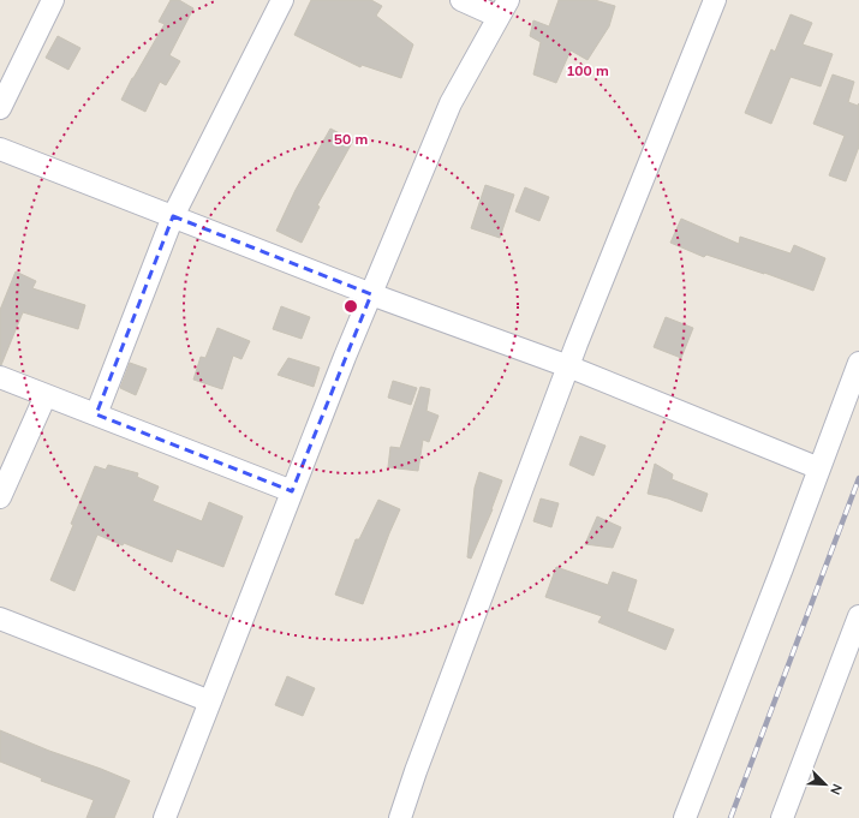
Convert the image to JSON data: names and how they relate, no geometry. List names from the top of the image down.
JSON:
{
  "north": "bottom right",
  "rings": ["100 m", "50 m"]
}
